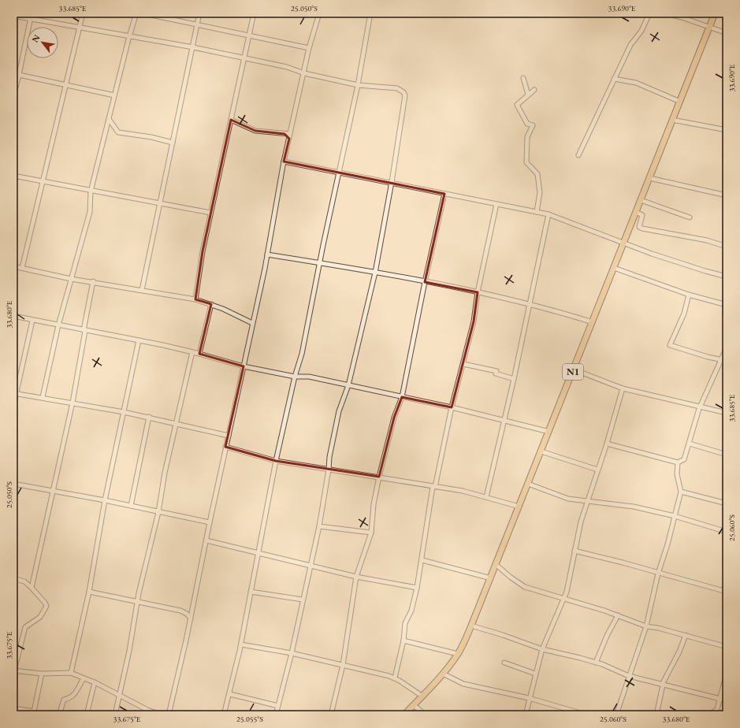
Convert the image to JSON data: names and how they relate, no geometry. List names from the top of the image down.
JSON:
{
  "streets": {
    "highway": ["N1"]
  },
  "north": "top left",
  "coordinates": [
    "33.685°E",
    "25.050°S",
    "33.690°E",
    "33.680°E",
    "25.060°S",
    "33.675°E",
    "25.055°S"
  ]
}
